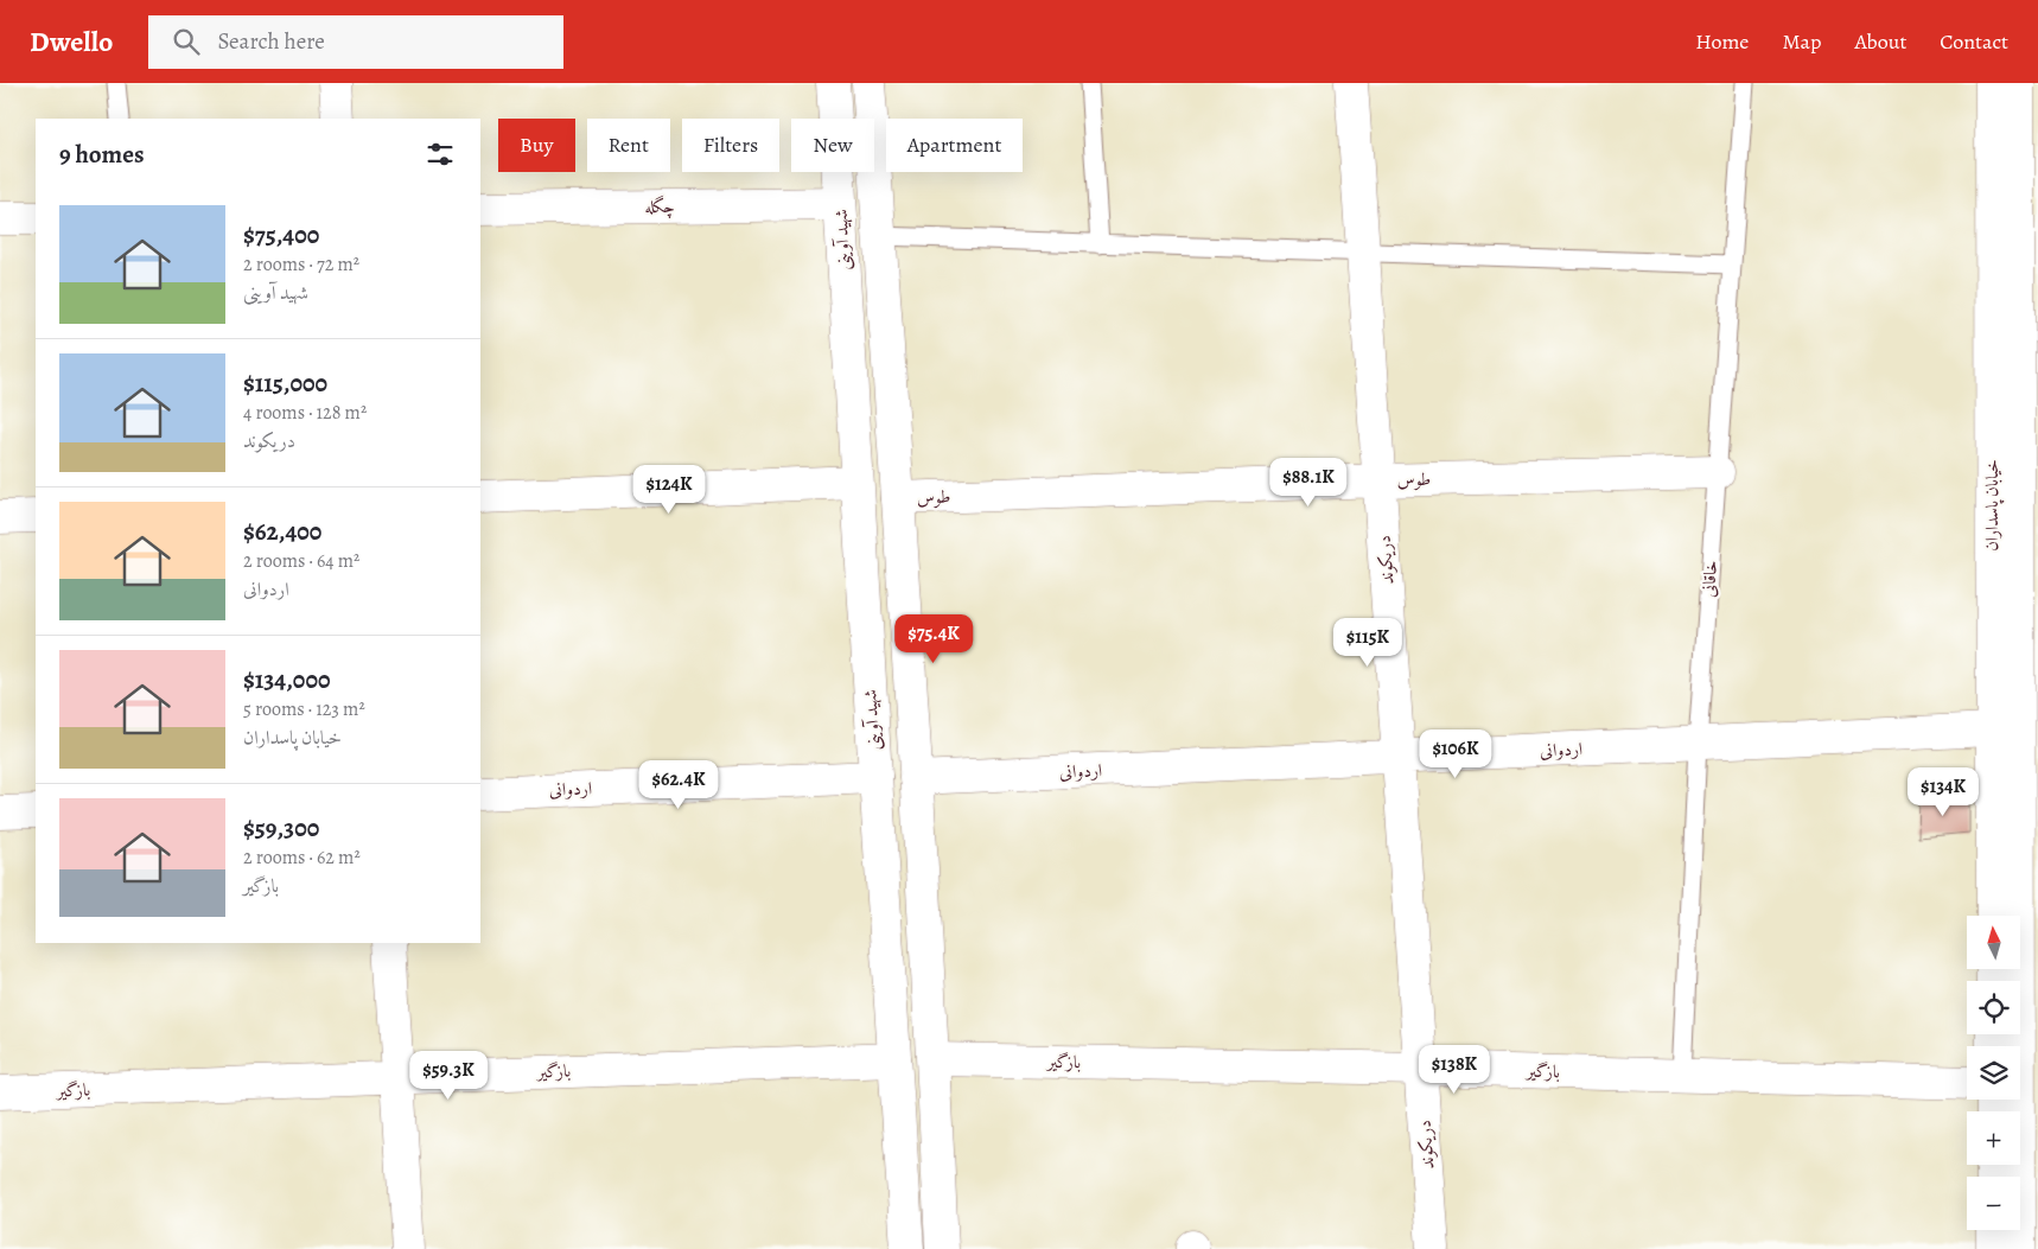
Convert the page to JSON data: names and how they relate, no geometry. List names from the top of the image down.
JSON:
{
  "streets": {
    "street": [
      "چگله",
      "شهید آوینی",
      "طوس",
      "خیابان پاسداران",
      "دریکوند",
      "اردوانی",
      "بازگیر"
    ],
    "lane": ["خاقانی"]
  },
  "crossings": [
    ["چگله", "شهید آوینی"],
    ["شهید آوینی", "طوس"],
    ["شهید آوینی", "اردوانی"],
    ["شهید آوینی", "بازگیر"],
    ["طوس", "دریکوند"],
    ["طوس", "خاقانی"],
    ["خیابان پاسداران", "اردوانی"],
    ["دریکوند", "اردوانی"],
    ["دریکوند", "بازگیر"],
    ["خاقانی", "اردوانی"],
    ["خاقانی", "بازگیر"]
  ],
  "north": "top",
  "page": {
    "header": "Dwello",
    "search": "Search here",
    "nav": [
      "Home",
      "Map",
      "About",
      "Contact"
    ],
    "chip": [
      "Buy",
      "Rent",
      "Filters",
      "New",
      "Apartment"
    ],
    "heading": "9 homes",
    "list": [
      {
        "name": "$75,400",
        "note": "2 rooms · 72 m² · شهید آوینی"
      },
      {
        "name": "$115,000",
        "note": "4 rooms · 128 m² · دریکوند"
      },
      {
        "name": "$62,400",
        "note": "2 rooms · 64 m² · اردوانی"
      },
      {
        "name": "$134,000",
        "note": "5 rooms · 123 m² · خیابان پاسداران"
      },
      {
        "name": "$59,300",
        "note": "2 rooms · 62 m² · بازگیر"
      }
    ],
    "price": [
      "$88.1K",
      "$124K",
      "$75.4K",
      "$115K",
      "$106K",
      "$62.4K",
      "$134K",
      "$138K",
      "$59.3K"
    ],
    "map_buttons": ["+", "−"]
  }
}
